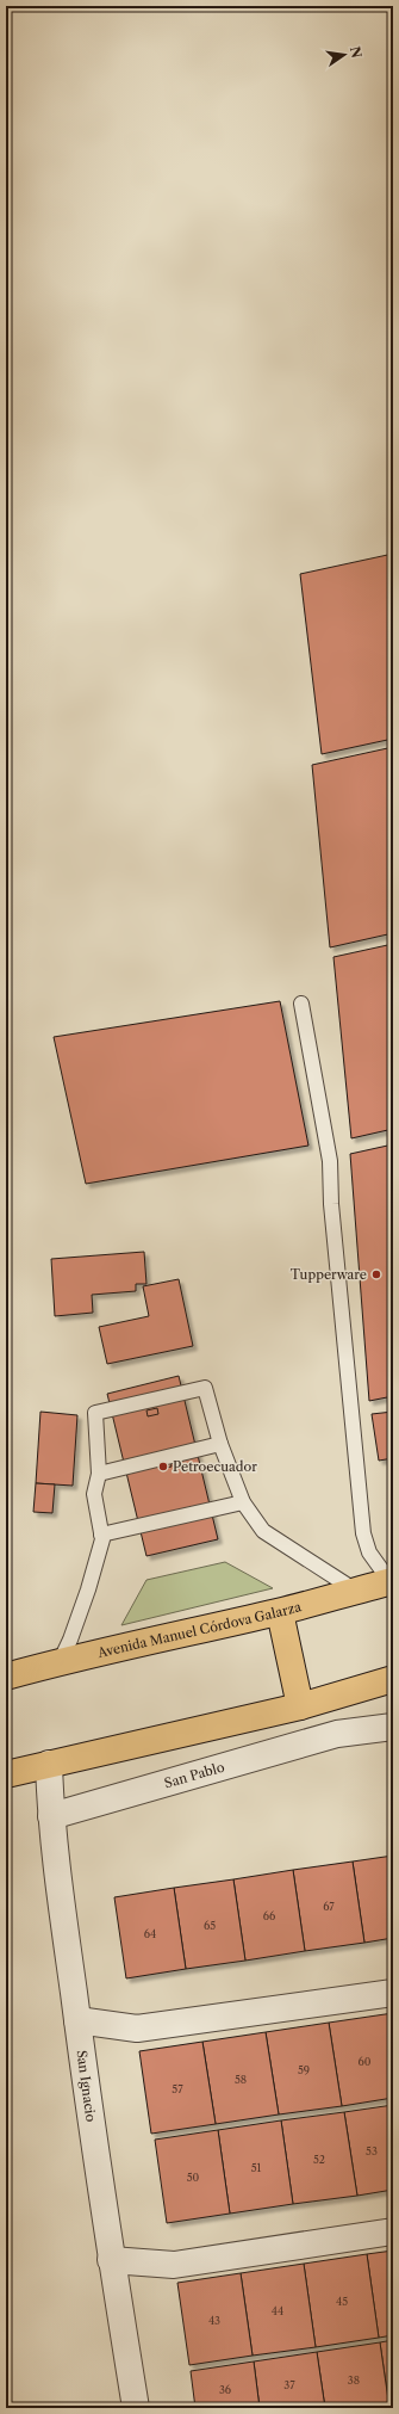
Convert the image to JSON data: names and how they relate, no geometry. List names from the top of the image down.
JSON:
{
  "streets": {
    "main road": ["Avenida Manuel Córdova Galarza"],
    "street": ["San Pablo", "San Ignacio"]
  },
  "crossings": [
    ["San Pablo", "San Ignacio"]
  ],
  "places": ["Tupperware", "Petroecuador"],
  "house_numbers": [
    "67",
    "66",
    "65",
    "64",
    "60",
    "59",
    "58",
    "57",
    "53",
    "52",
    "51",
    "50",
    "45",
    "44",
    "43",
    "38",
    "37",
    "36"
  ],
  "north": "right"
}
